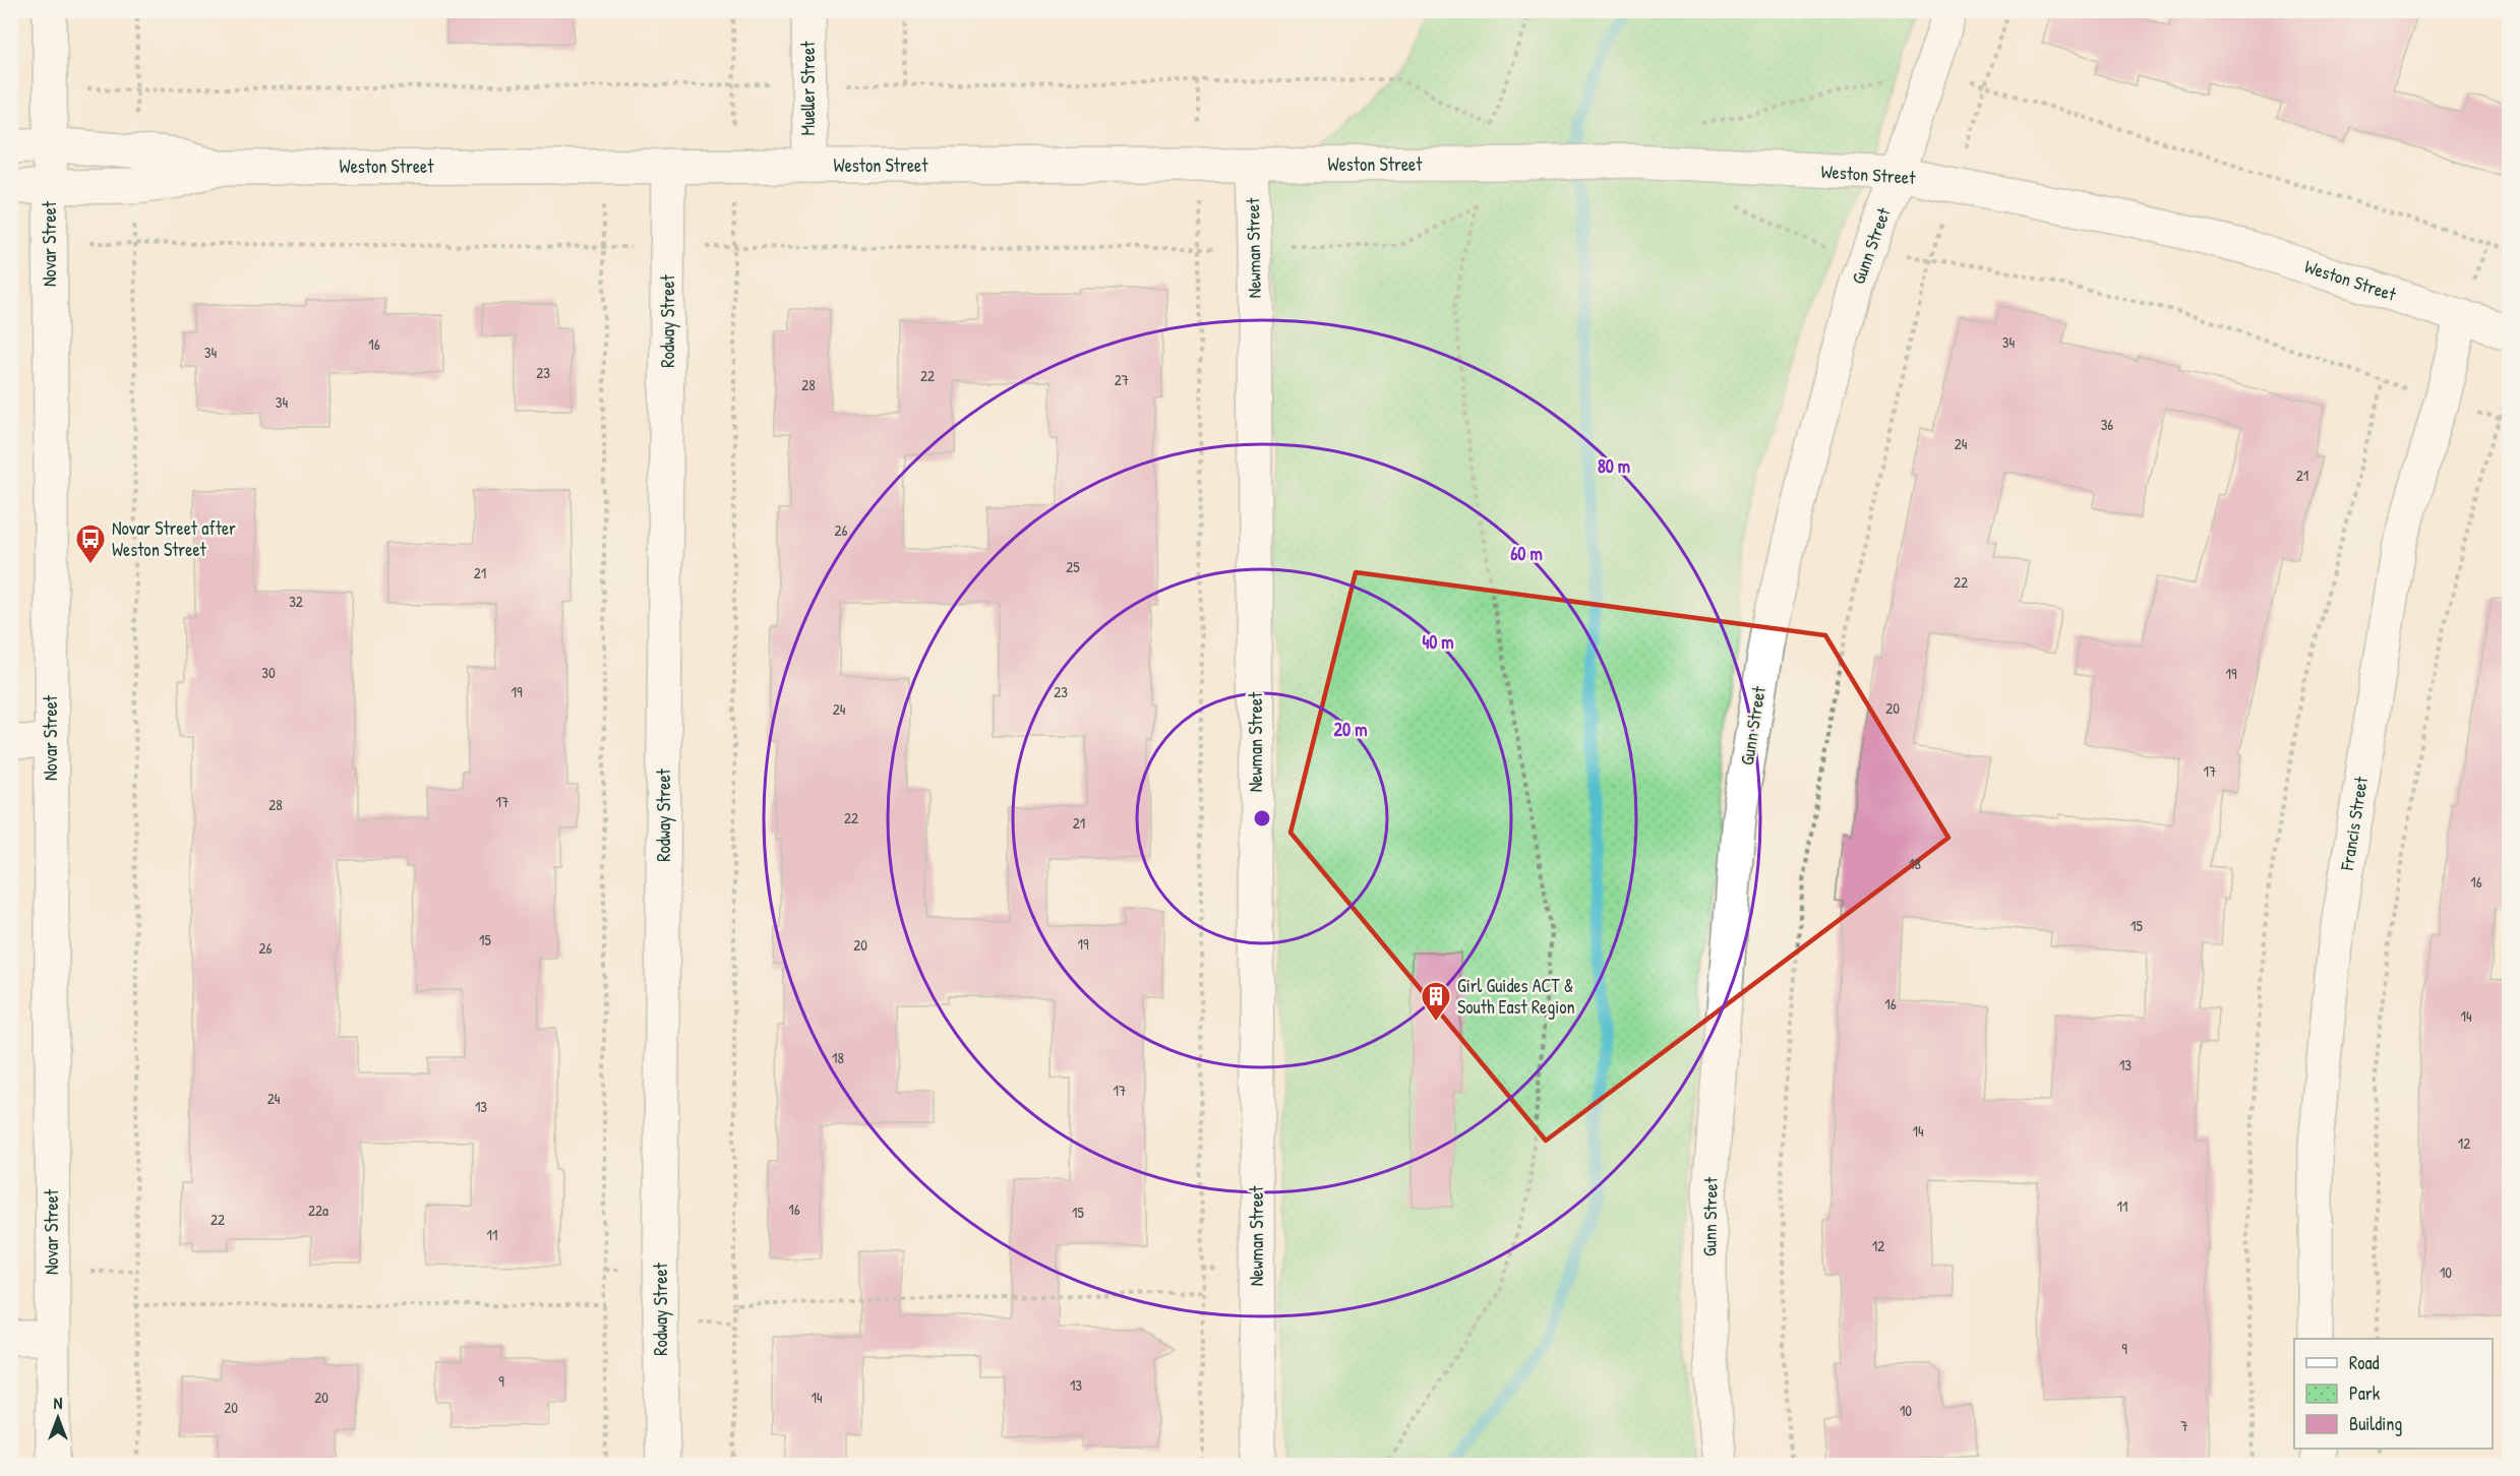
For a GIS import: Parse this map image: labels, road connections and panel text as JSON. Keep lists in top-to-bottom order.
{
  "streets": {
    "street": [
      "Mueller Street",
      "Weston Street",
      "Novar Street",
      "Gunn Street",
      "Newman Street",
      "Rodway Street",
      "Francis Street"
    ]
  },
  "crossings": [
    ["Mueller Street", "Weston Street"],
    ["Weston Street", "Novar Street"],
    ["Weston Street", "Gunn Street"],
    ["Weston Street", "Newman Street"],
    ["Weston Street", "Rodway Street"],
    ["Weston Street", "Francis Street"]
  ],
  "places": {
    "bus stop": ["Novar Street after Weston Street"],
    "building": ["Girl Guides ACT & South East Region"]
  },
  "house_numbers": [
    "34",
    "16",
    "34",
    "23",
    "22",
    "27",
    "28",
    "34",
    "36",
    "24",
    "21",
    "26",
    "25",
    "21",
    "22",
    "32",
    "30",
    "19",
    "19",
    "23",
    "20",
    "24",
    "17",
    "17",
    "28",
    "22",
    "21",
    "18",
    "16",
    "15",
    "15",
    "19",
    "20",
    "26",
    "16",
    "14",
    "18",
    "13",
    "17",
    "24",
    "13",
    "14",
    "12",
    "11",
    "16",
    "22a",
    "15",
    "22",
    "11",
    "12",
    "10",
    "9",
    "9",
    "13",
    "20",
    "14",
    "20",
    "10",
    "7"
  ],
  "legend": ["Road", "Park", "Building"],
  "north": "top",
  "rings": [
    "80 m",
    "60 m",
    "40 m",
    "20 m"
  ]
}
